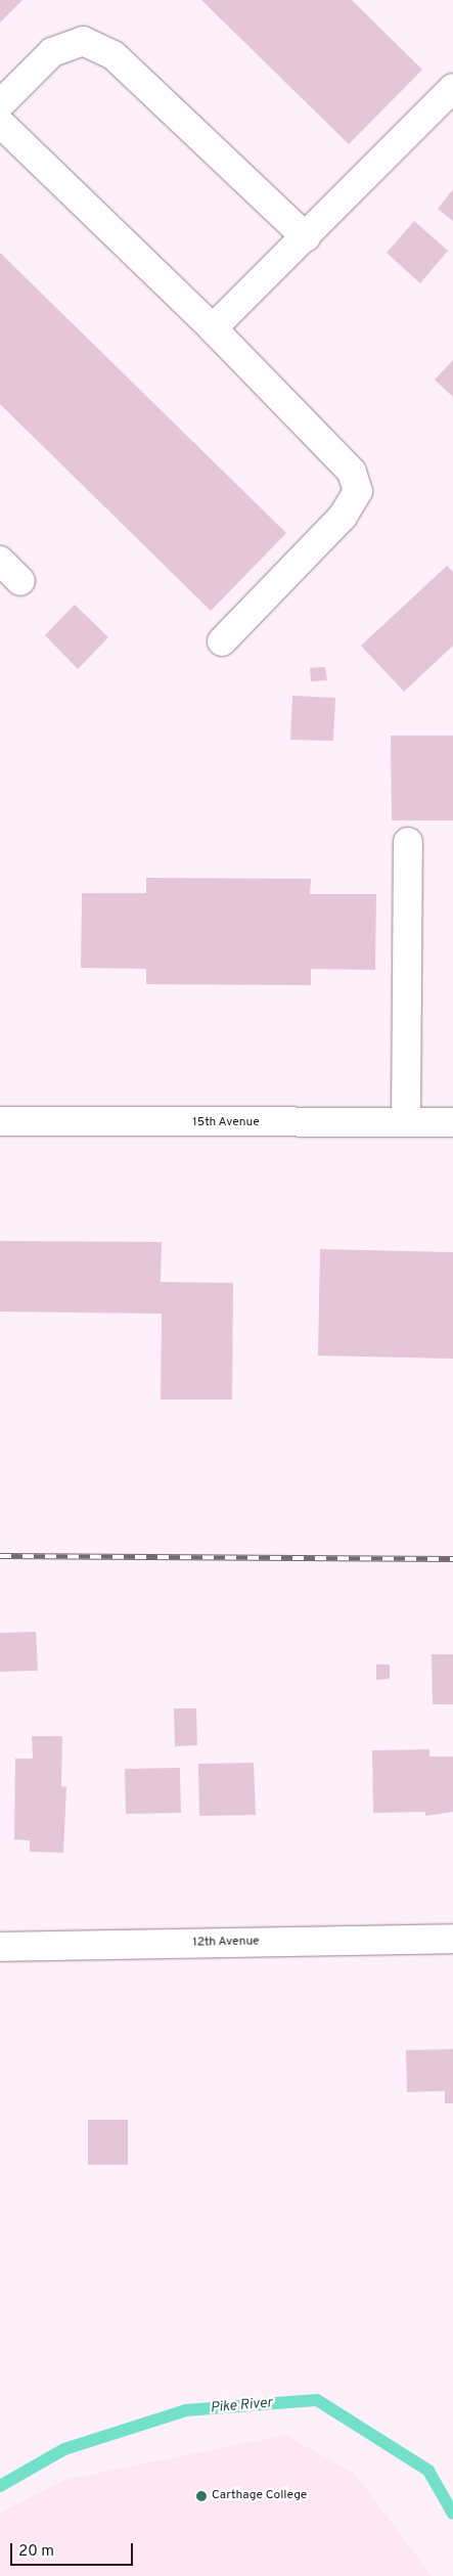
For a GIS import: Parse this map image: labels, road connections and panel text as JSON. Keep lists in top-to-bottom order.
{
  "streets": {
    "street": ["15th Avenue", "12th Avenue"]
  },
  "water": ["Pike River"],
  "places": ["Carthage College"],
  "scale_bar": "20 m"
}
